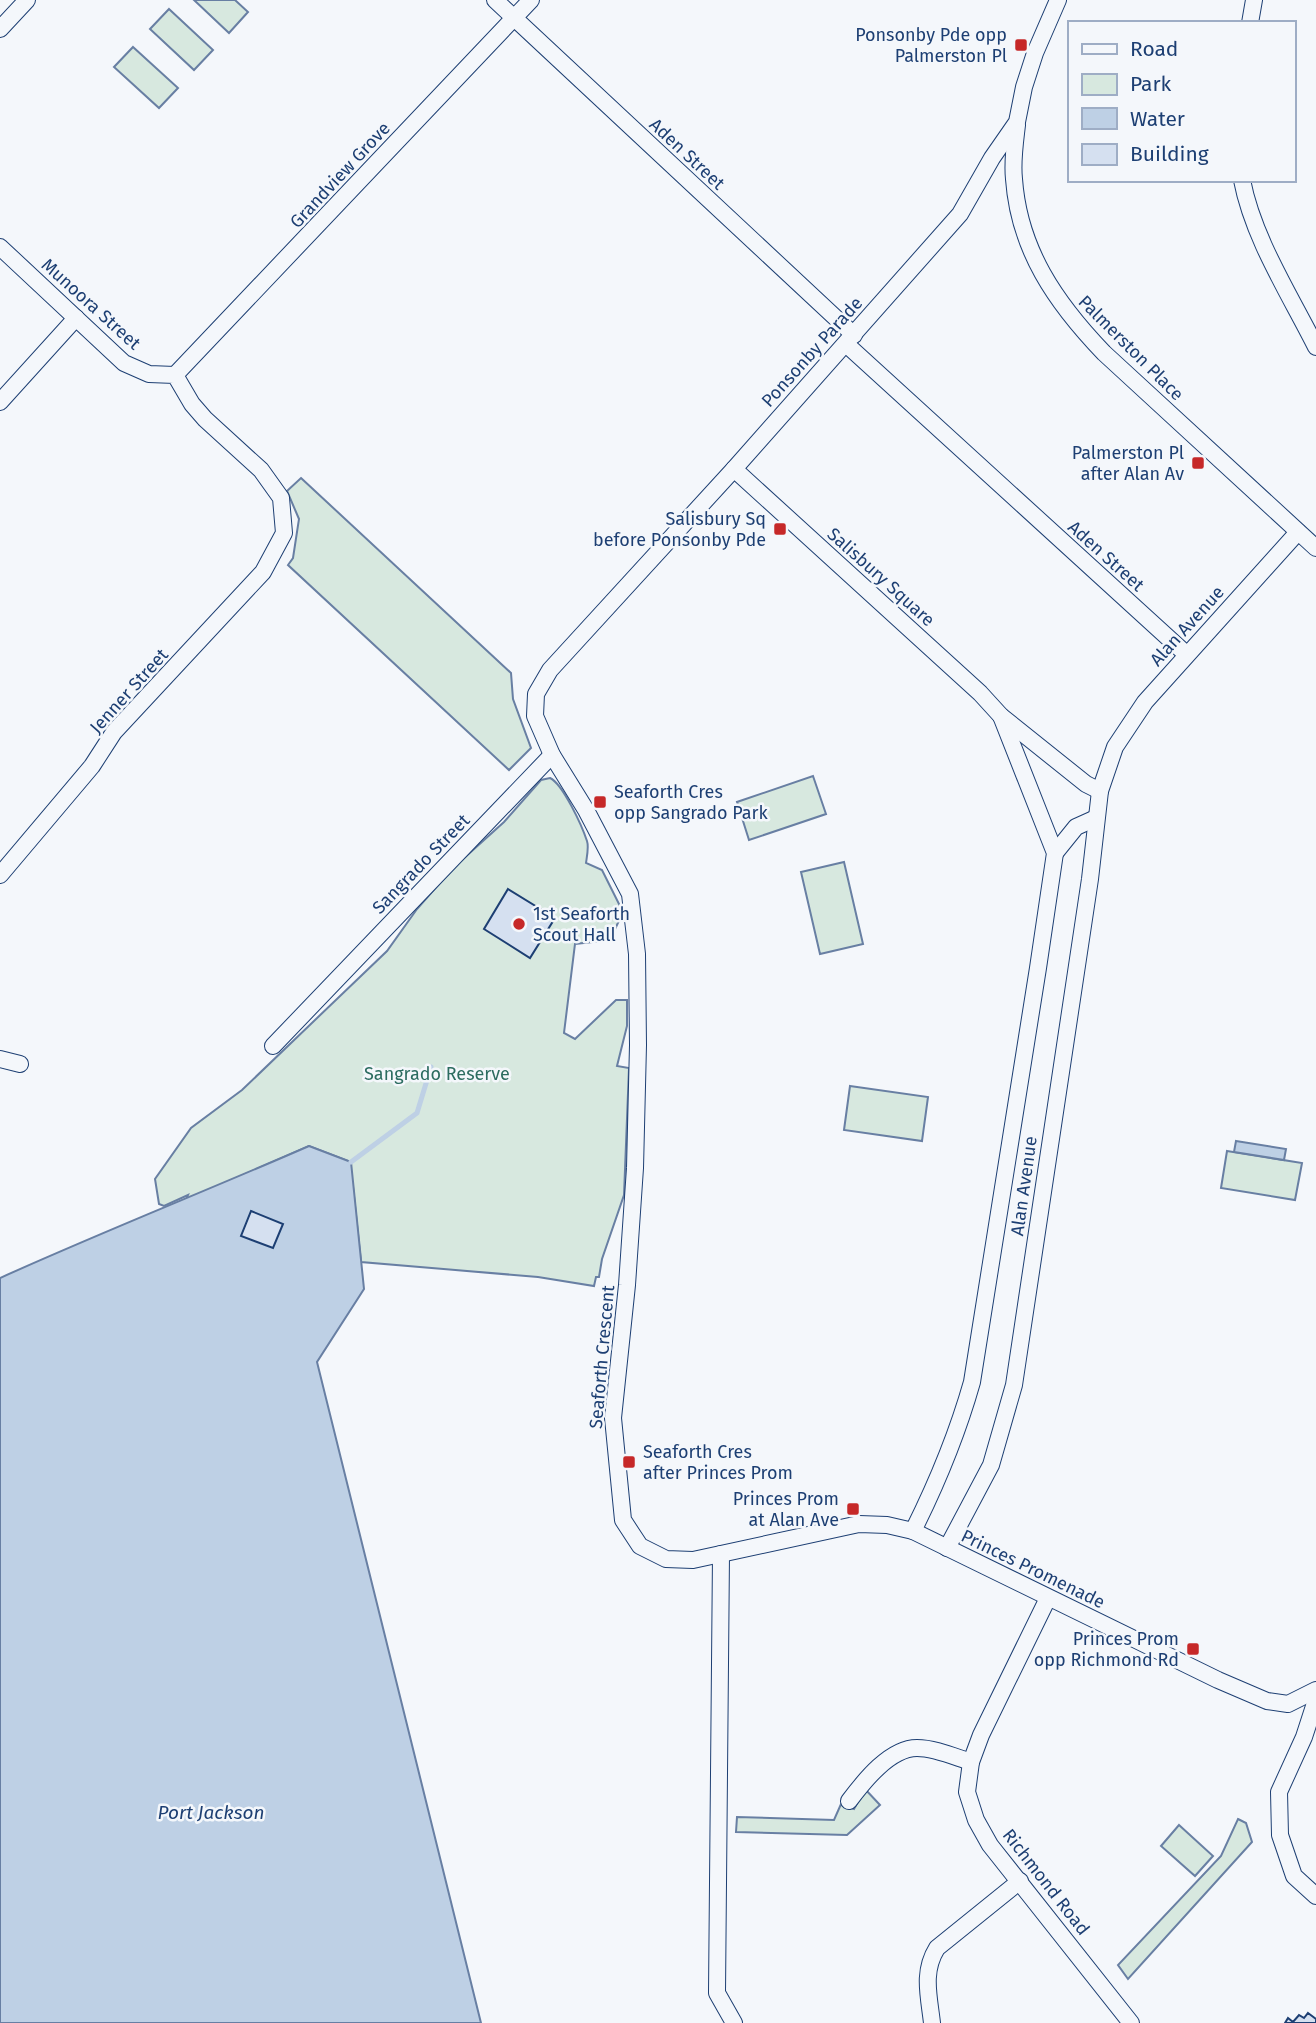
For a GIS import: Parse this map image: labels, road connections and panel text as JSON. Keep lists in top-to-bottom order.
{
  "streets": {
    "street": [
      "Aden Street",
      "Grandview Grove",
      "Munoora Street",
      "Palmerston Place",
      "Ponsonby Parade",
      "Salisbury Square",
      "Alan Avenue",
      "Jenner Street",
      "Sangrado Street",
      "Seaforth Crescent",
      "Princes Promenade",
      "Richmond Road"
    ]
  },
  "crossings": [
    ["Aden Street", "Grandview Grove"],
    ["Aden Street", "Ponsonby Parade"],
    ["Aden Street", "Alan Avenue"],
    ["Grandview Grove", "Munoora Street"],
    ["Grandview Grove", "Jenner Street"],
    ["Munoora Street", "Jenner Street"],
    ["Palmerston Place", "Ponsonby Parade"],
    ["Palmerston Place", "Alan Avenue"],
    ["Ponsonby Parade", "Salisbury Square"],
    ["Ponsonby Parade", "Sangrado Street"],
    ["Ponsonby Parade", "Seaforth Crescent"],
    ["Salisbury Square", "Alan Avenue"],
    ["Alan Avenue", "Princes Promenade"],
    ["Sangrado Street", "Seaforth Crescent"],
    ["Seaforth Crescent", "Princes Promenade"],
    ["Princes Promenade", "Richmond Road"]
  ],
  "water": ["Port Jackson"],
  "parks": ["Sangrado Reserve"],
  "places": {
    "transit": [
      "Ponsonby Pde opp Palmerston Pl",
      "Palmerston Pl after Alan Av",
      "Salisbury Sq before Ponsonby Pde",
      "Seaforth Cres opp Sangrado Park",
      "Seaforth Cres after Princes Prom",
      "Princes Prom at Alan Ave",
      "Princes Prom opp Richmond Rd"
    ],
    "other": ["1st Seaforth Scout Hall"]
  },
  "legend": [
    "Road",
    "Park",
    "Water",
    "Building"
  ]
}
